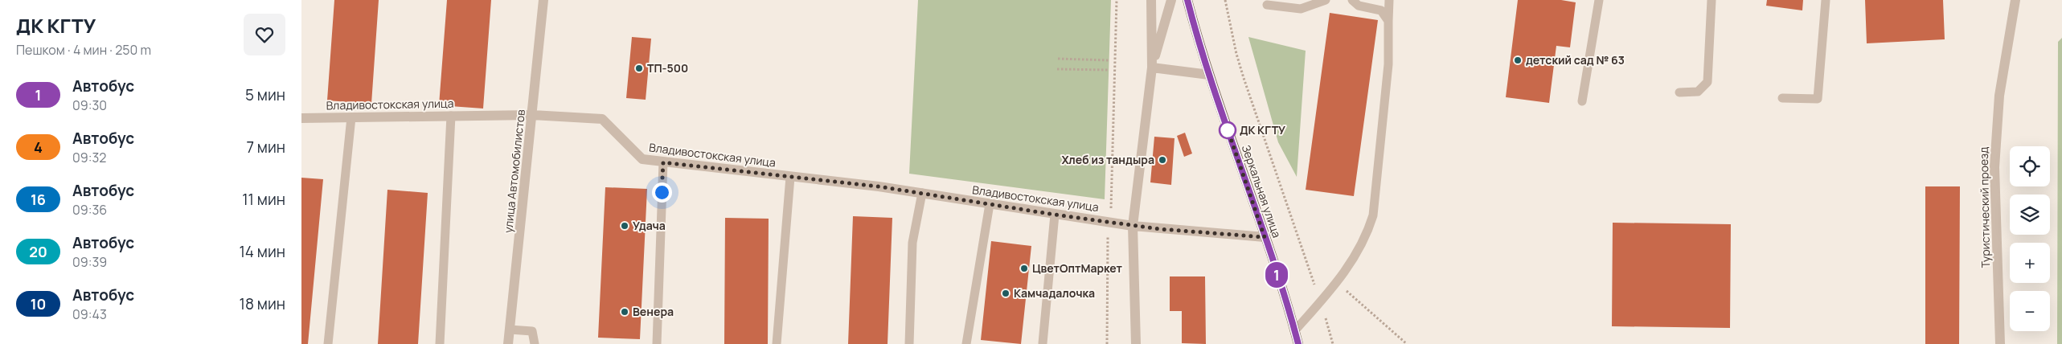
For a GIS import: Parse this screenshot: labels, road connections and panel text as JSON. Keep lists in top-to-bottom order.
{
  "streets": {
    "main road": ["Зеркальная улица"],
    "street": ["Владивостокская улица", "улица Автомобилистов", "Туристический проезд"]
  },
  "crossings": [
    ["Владивостокская улица", "улица Автомобилистов"],
    ["Владивостокская улица", "Зеркальная улица"]
  ],
  "places": [
    "детский сад № 63",
    "ТП-500",
    "ДК КГТУ",
    "Хлеб из тандыра",
    "Удача",
    "ЦветОптМаркет",
    "Камчадалочка",
    "Венера"
  ],
  "lines": ["bus line 1"],
  "page": {
    "heading": ["ДК КГТУ", "Пешком · 4 мин · 250 m"],
    "on_map": "1",
    "list": [
      {
        "mark": "1",
        "name": "Автобус",
        "note": "09:30",
        "value": "5 мин"
      },
      {
        "mark": "4",
        "name": "Автобус",
        "note": "09:32",
        "value": "7 мин"
      },
      {
        "mark": "16",
        "name": "Автобус",
        "note": "09:36",
        "value": "11 мин"
      },
      {
        "mark": "20",
        "name": "Автобус",
        "note": "09:39",
        "value": "14 мин"
      },
      {
        "mark": "10",
        "name": "Автобус",
        "note": "09:43",
        "value": "18 мин"
      }
    ],
    "map_buttons": ["+", "−"]
  }
}
